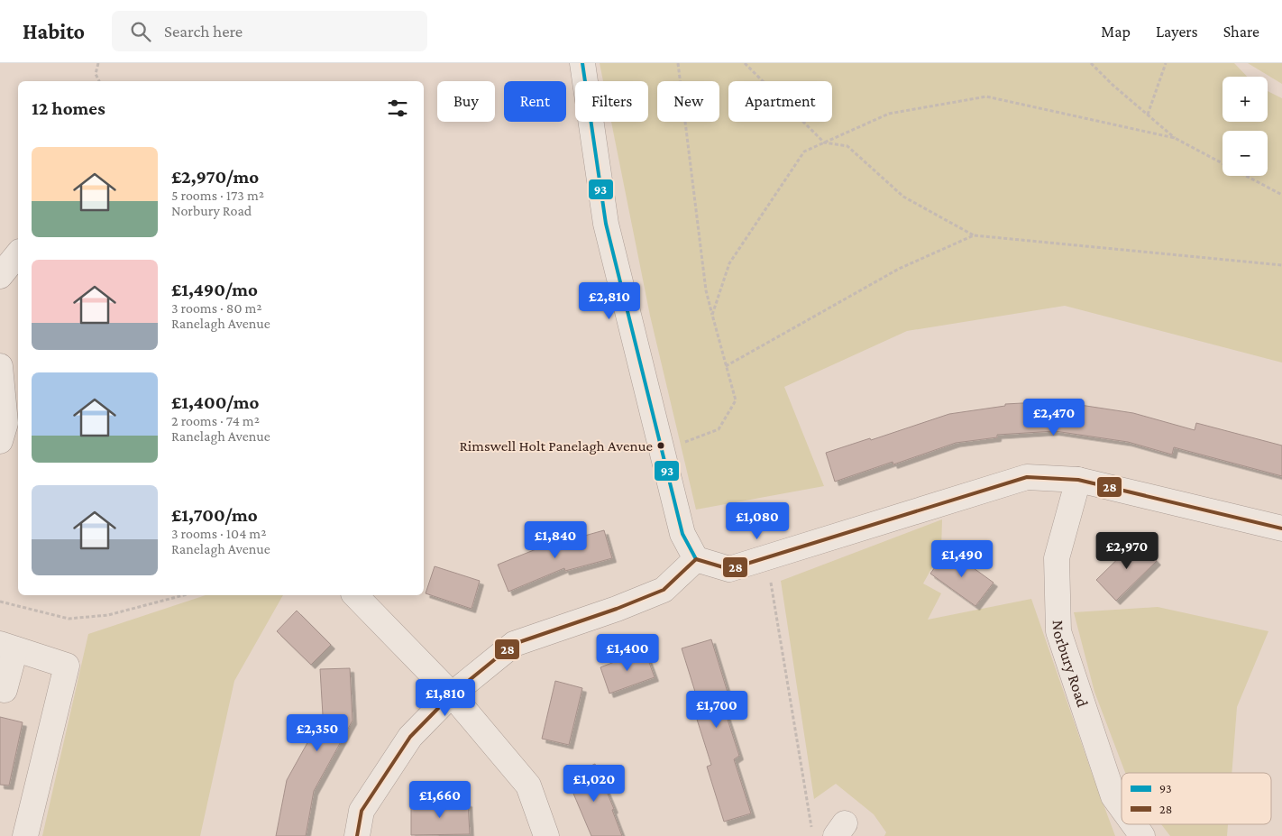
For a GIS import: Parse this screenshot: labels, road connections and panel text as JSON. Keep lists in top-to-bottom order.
{
  "streets": {
    "street": ["Norbury Road"]
  },
  "places": ["Rimswell Holt Panelagh Avenue"],
  "lines": ["transit line 93", "transit line 28"],
  "legend": ["93", "28"],
  "page": {
    "header": "Habito",
    "search": "Search here",
    "nav": ["Map", "Layers", "Share"],
    "map_buttons": ["+", "−"],
    "chip": [
      "Buy",
      "Rent",
      "Filters",
      "New",
      "Apartment"
    ],
    "heading": "12 homes",
    "list": [
      {
        "name": "£2,970/mo",
        "note": "5 rooms · 173 m² · Norbury Road"
      },
      {
        "name": "£1,490/mo",
        "note": "3 rooms · 80 m² · Ranelagh Avenue"
      },
      {
        "name": "£1,400/mo",
        "note": "2 rooms · 74 m² · Ranelagh Avenue"
      },
      {
        "name": "£1,700/mo",
        "note": "3 rooms · 104 m² · Ranelagh Avenue"
      }
    ],
    "price": [
      "£2,810",
      "£2,470",
      "£1,080",
      "£1,840",
      "£2,970",
      "£1,490",
      "£1,400",
      "£1,810",
      "£1,700",
      "£2,350",
      "£1,020",
      "£1,660"
    ]
  }
}
